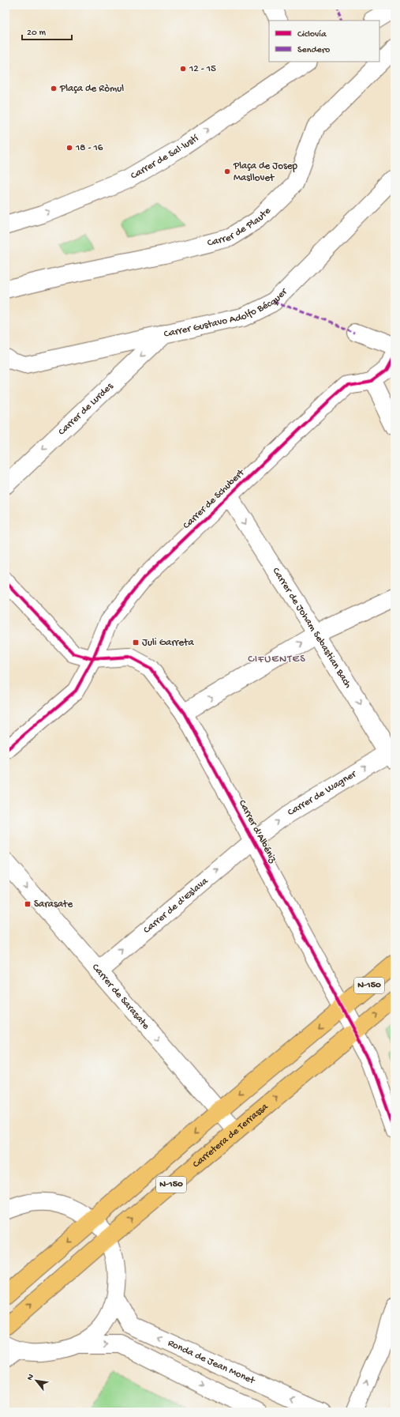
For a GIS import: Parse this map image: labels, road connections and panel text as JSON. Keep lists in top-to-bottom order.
{
  "streets": {
    "main road": ["N-150", "Carretera de Terrassa"],
    "street": [
      "Carrer de Sal·lustí",
      "Carrer de Plaute",
      "Carrer Gustavo Adolfo Bécquer",
      "Carrer de Lurdes",
      "Carrer de Schubert",
      "Carrer de Joham Sebastian Bach",
      "Carrer de Wagner",
      "Carrer d'Albéniz",
      "Carrer de d'Eslava",
      "Carrer de Sarasate",
      "Ronda de Jean Monet"
    ]
  },
  "crossings": [
    ["Carrer Gustavo Adolfo Bécquer", "Carrer de Lurdes"],
    ["Carrer de Schubert", "Carrer de Joham Sebastian Bach"],
    ["Carrer de Schubert", "Carrer d'Albéniz"],
    ["Carrer de Joham Sebastian Bach", "Carrer de Wagner"],
    ["Carrer de Wagner", "Carrer d'Albéniz"],
    ["Carrer de Wagner", "Carrer de d'Eslava"],
    ["Carrer d'Albéniz", "Carrer de d'Eslava"],
    ["Carrer d'Albéniz", "N-150"],
    ["Carrer de d'Eslava", "Carrer de Sarasate"],
    ["N-150", "Carrer de Sarasate"],
    ["Carrer de Sarasate", "Carretera de Terrassa"]
  ],
  "one_way": [
    "Carrer de Sal·lustí",
    "Carrer de Lurdes",
    "Carrer de Joham Sebastian Bach",
    "Carrer de d'Eslava",
    "Carrer de Sarasate"
  ],
  "districts": ["CIFUENTES"],
  "places": {
    "other": [
      "12 - 15",
      "Plaça de Ròmul",
      "18 - 16",
      "Plaça de Josep Masllovet"
    ],
    "transit": ["Juli Garreta", "Sarasate"]
  },
  "legend": ["Ciclovía", "Sendero"],
  "scale_bar": "20 m",
  "north": "top left"
}
